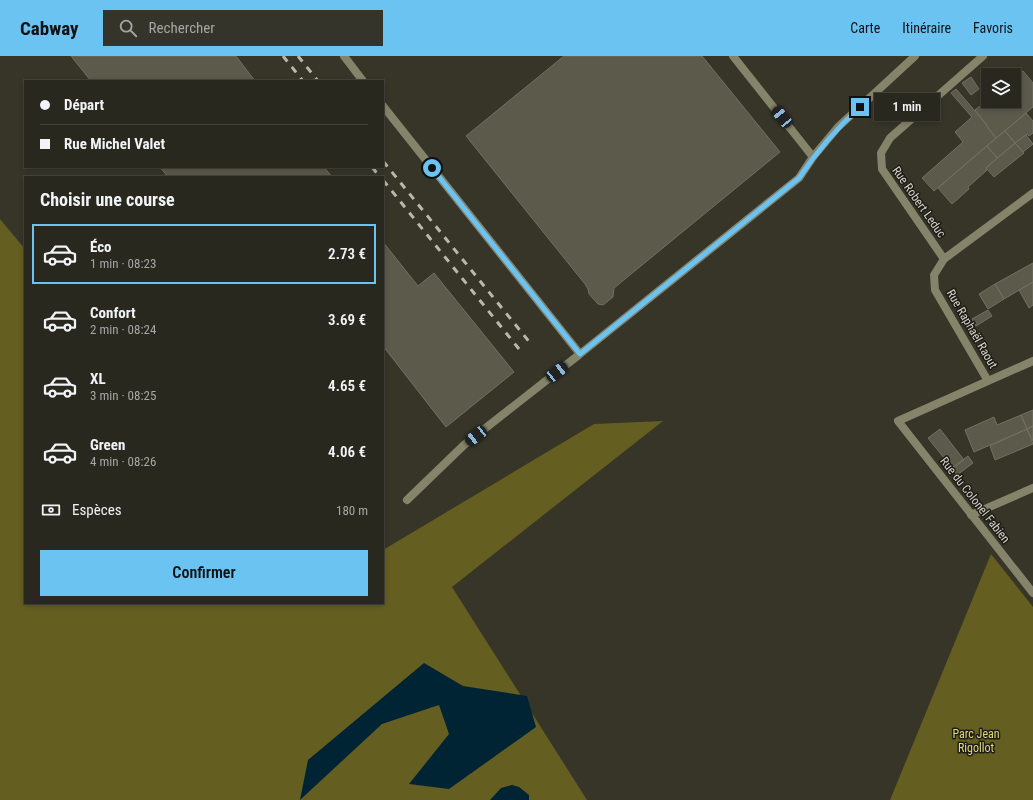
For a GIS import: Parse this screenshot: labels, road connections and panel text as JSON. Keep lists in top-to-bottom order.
{
  "streets": {
    "street": ["Rue Robert Leduc", "Rue Raphaël Raout", "Rue du Colonel Fabien"]
  },
  "crossings": [
    ["Rue Robert Leduc", "Rue Raphaël Raout"],
    ["Rue Raphaël Raout", "Rue du Colonel Fabien"]
  ],
  "parks": ["Parc Jean Rigollot"],
  "page": {
    "header": "Cabway",
    "search": "Rechercher",
    "nav": ["Carte", "Itinéraire", "Favoris"],
    "banner": ["Départ", "Rue Michel Valet"],
    "bubble": "1 min",
    "heading": "Choisir une course",
    "list": [
      {
        "name": "Éco",
        "note": "1 min · 08:23",
        "value": "2.73 €"
      },
      {
        "name": "Confort",
        "note": "2 min · 08:24",
        "value": "3.69 €"
      },
      {
        "name": "XL",
        "note": "3 min · 08:25",
        "value": "4.65 €"
      },
      {
        "name": "Green",
        "note": "4 min · 08:26",
        "value": "4.06 €"
      }
    ],
    "pay": ["Espèces", "180 m"],
    "buttons": "Confirmer"
  }
}
